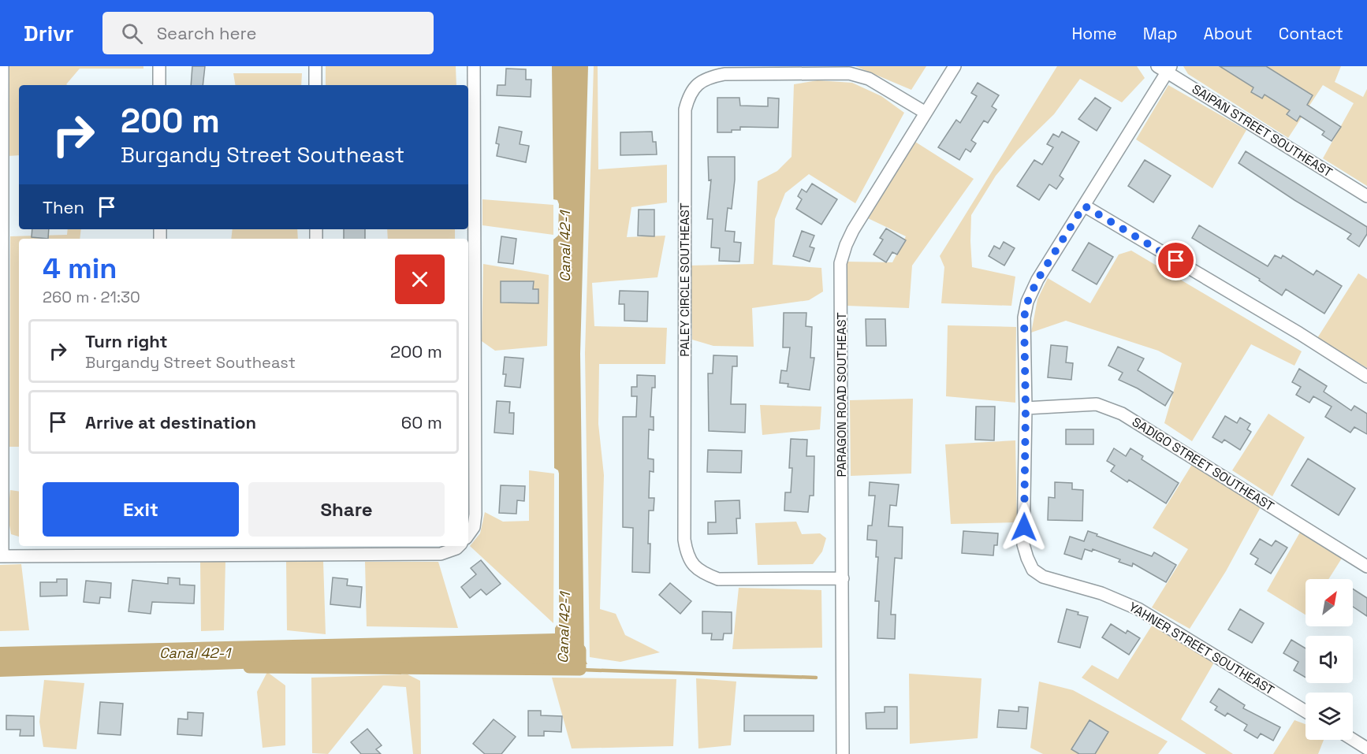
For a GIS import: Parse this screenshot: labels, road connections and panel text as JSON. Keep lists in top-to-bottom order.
{
  "streets": {
    "street": [
      "SAIPAN STREET SOUTHEAST",
      "PALEY CIRCLE SOUTHEAST",
      "PARAGON ROAD SOUTHEAST",
      "SADIGO STREET SOUTHEAST",
      "YAHNER STREET SOUTHEAST"
    ]
  },
  "crossings": [
    ["PALEY CIRCLE SOUTHEAST", "PARAGON ROAD SOUTHEAST"],
    ["SADIGO STREET SOUTHEAST", "YAHNER STREET SOUTHEAST"]
  ],
  "water": ["Canal 42-1"],
  "north": "top right",
  "page": {
    "header": "Drivr",
    "search": "Search here",
    "nav": [
      "Home",
      "Map",
      "About",
      "Contact"
    ],
    "turn": ["200 m", "Burgandy Street Southeast"],
    "then": "Then",
    "heading": ["4 min", "260 m · 21:30"],
    "list": [
      {
        "name": "Turn right",
        "note": "Burgandy Street Southeast",
        "value": "200 m"
      },
      {
        "name": "Arrive at destination",
        "value": "60 m"
      }
    ],
    "buttons": ["Exit", "Share"]
  }
}
